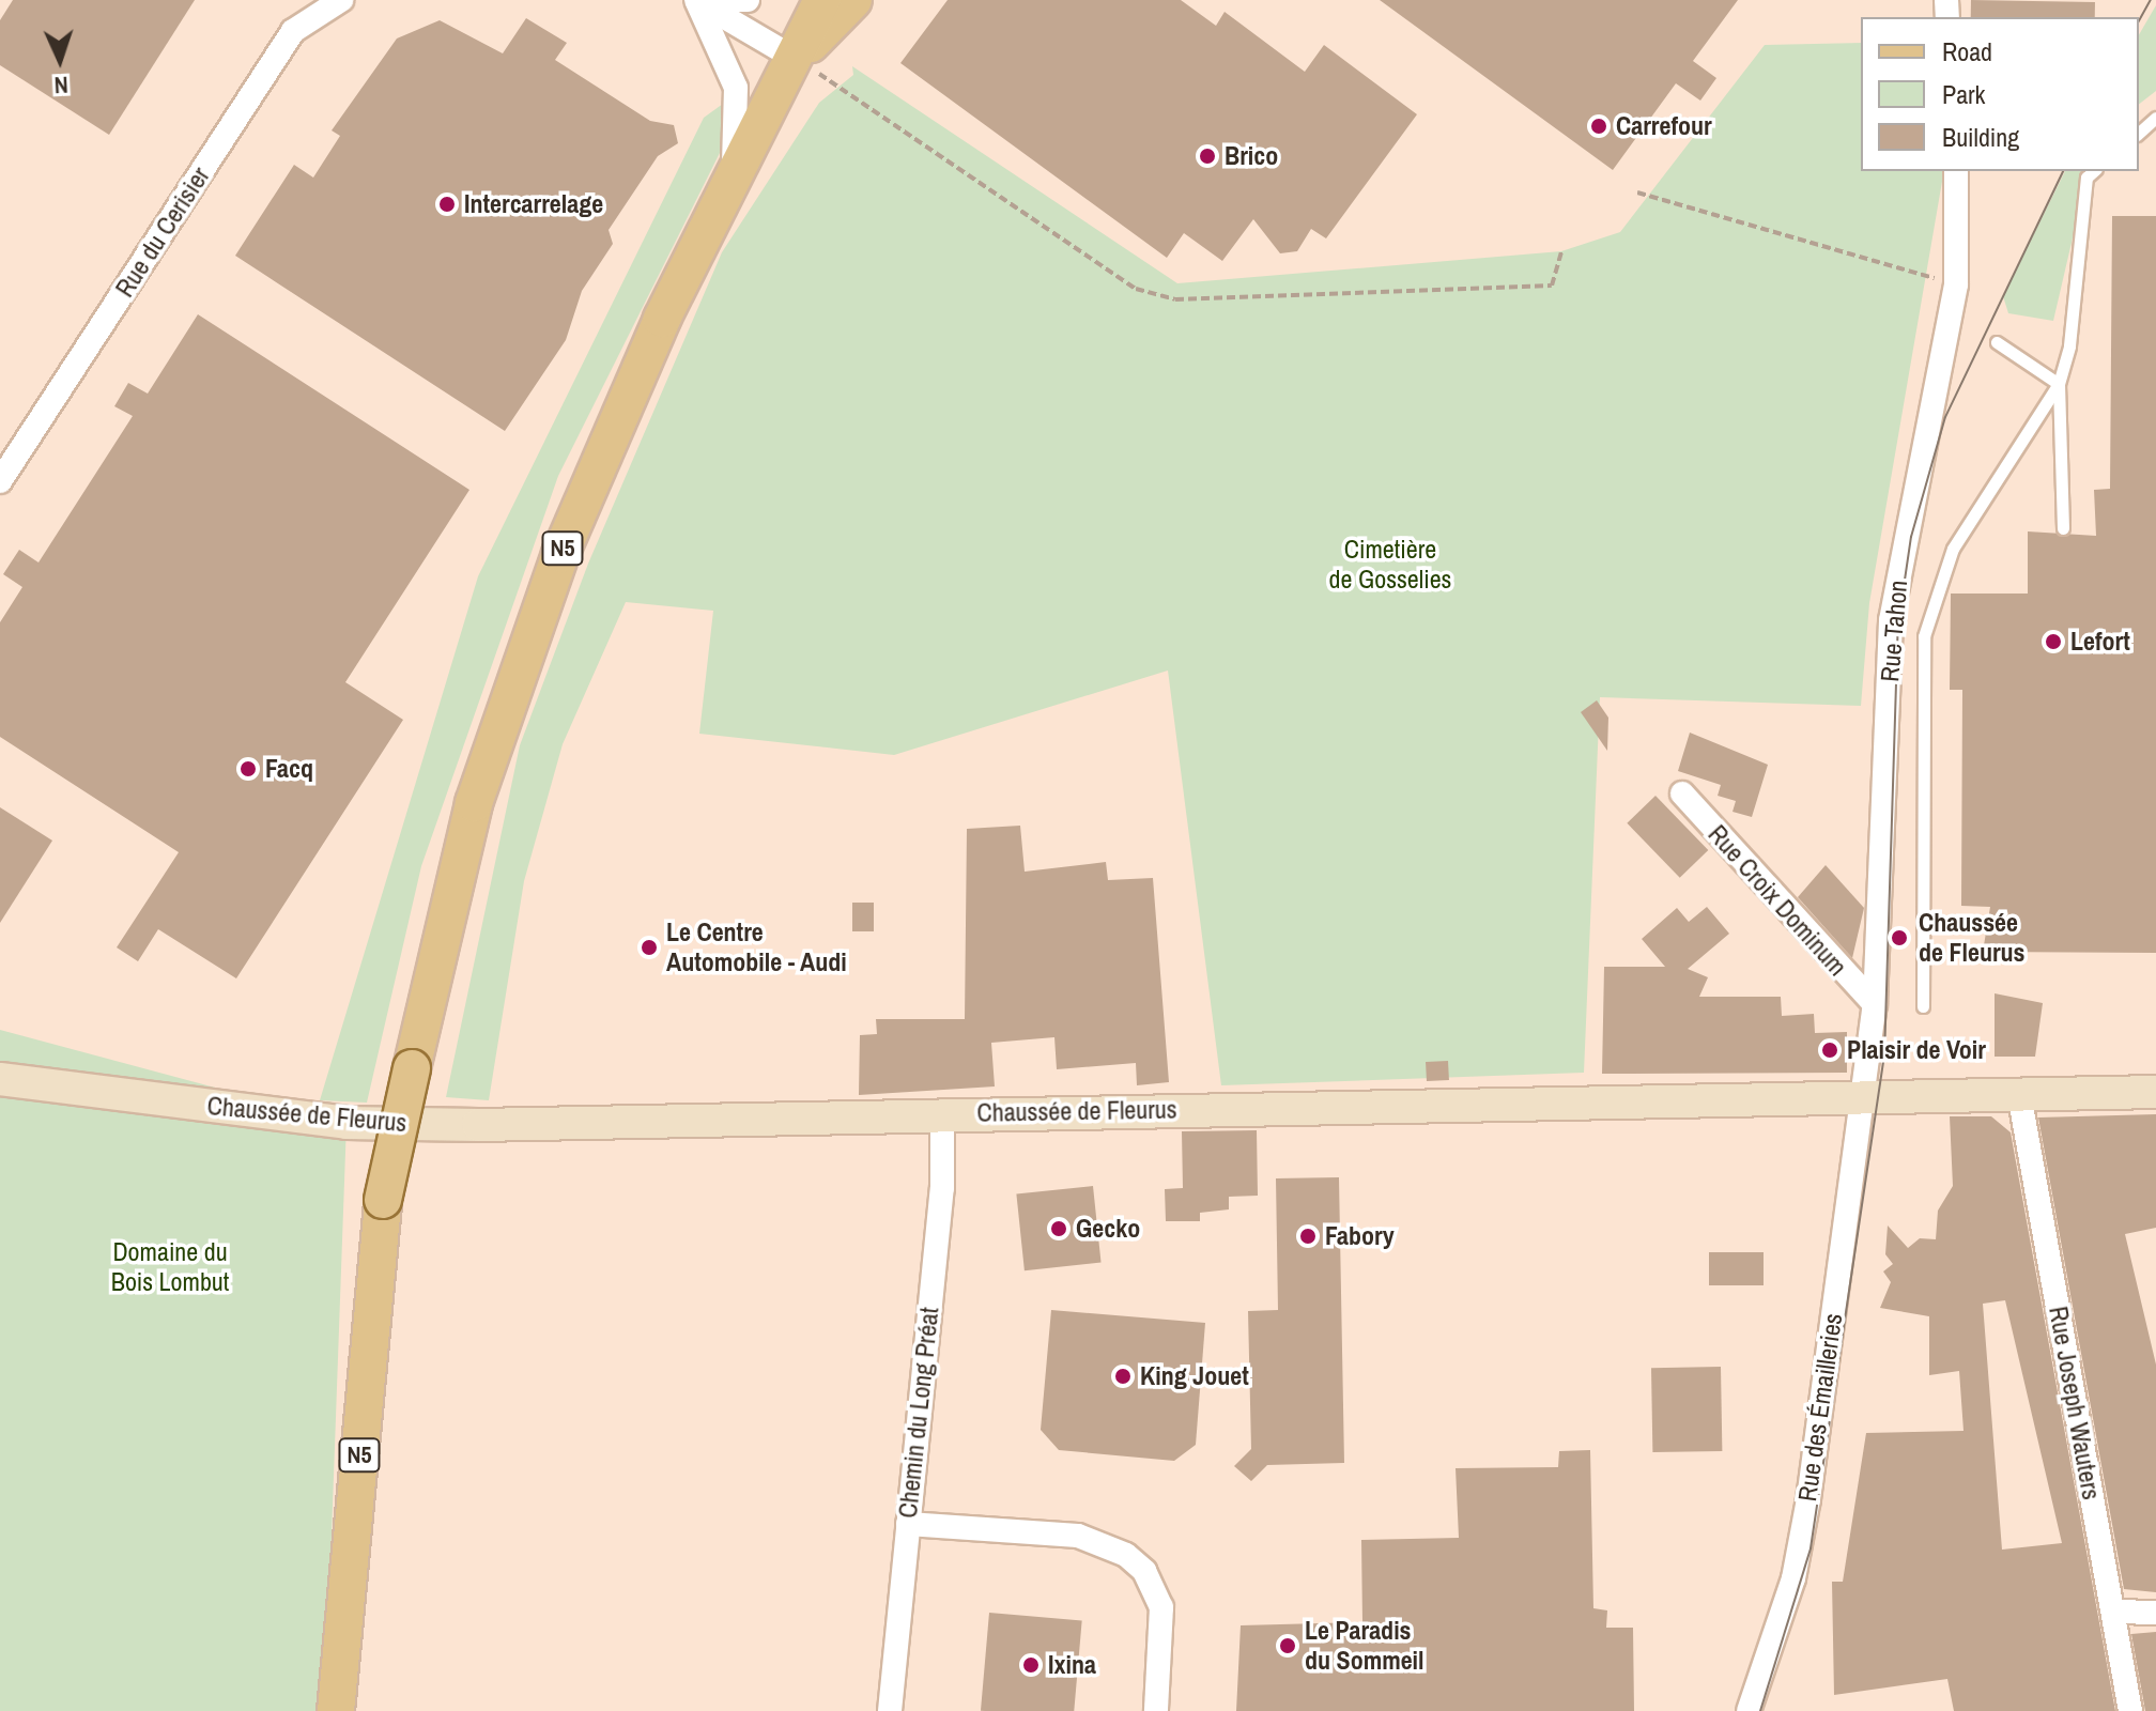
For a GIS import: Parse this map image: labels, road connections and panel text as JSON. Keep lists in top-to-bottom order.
{
  "streets": {
    "main road": ["N5", "Chaussée de Fleurus"],
    "street": [
      "Rue du Cerisier",
      "Rue Tahon",
      "Rue Croix Dominum",
      "Rue Joseph Wauters",
      "Rue des Émailleries",
      "Chemin du Long Préat"
    ]
  },
  "crossings": [
    ["Rue Tahon", "Rue Croix Dominum"],
    ["Rue Tahon", "Chaussée de Fleurus"],
    ["Rue Tahon", "Rue des Émailleries"],
    ["Chaussée de Fleurus", "Rue Joseph Wauters"],
    ["Chaussée de Fleurus", "Rue des Émailleries"],
    ["Chaussée de Fleurus", "Chemin du Long Préat"]
  ],
  "parks": ["Cimetière de Gosselies", "Domaine du Bois Lombut"],
  "places": [
    "Carrefour",
    "Brico",
    "Intercarrelage",
    "Lefort",
    "Facq",
    "Chaussée de Fleurus",
    "Le Centre Automobile - Audi",
    "Plaisir de Voir",
    "Gecko",
    "Fabory",
    "King Jouet",
    "Le Paradis du Sommeil",
    "Ixina"
  ],
  "legend": ["Road", "Park", "Building"],
  "north": "bottom"
}
